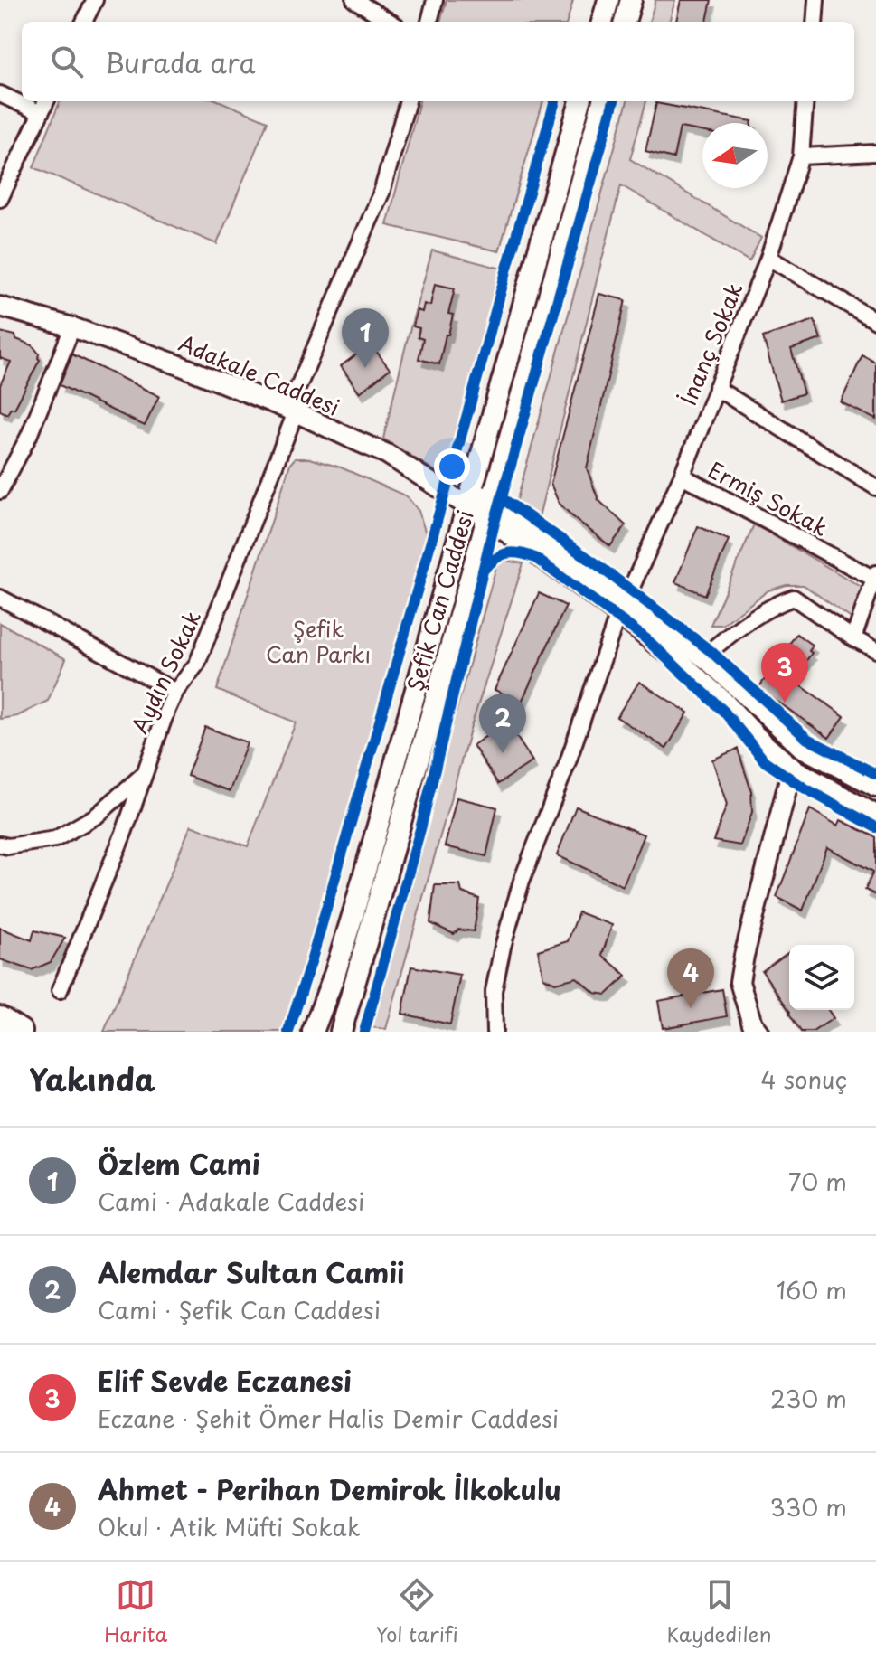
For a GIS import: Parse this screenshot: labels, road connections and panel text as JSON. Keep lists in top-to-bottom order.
{
  "streets": {
    "main road": ["Şefik Can Caddesi"],
    "street": [
      "İnanç Sokak",
      "Adakale Caddesi",
      "Ermiş Sokak",
      "Aydın Sokak"
    ]
  },
  "crossings": [
    ["İnanç Sokak", "Ermiş Sokak"],
    ["Adakale Caddesi", "Şefik Can Caddesi"],
    ["Adakale Caddesi", "Aydın Sokak"]
  ],
  "parks": ["Şefik Can Parkı"],
  "north": "left",
  "page": {
    "search": "Burada ara",
    "pins": [
      "1",
      "3",
      "2",
      "4"
    ],
    "heading": ["Yakında", "4 sonuç"],
    "list": [
      {
        "mark": "1",
        "name": "Özlem Cami",
        "note": "Cami · Adakale Caddesi",
        "value": "70 m"
      },
      {
        "mark": "2",
        "name": "Alemdar Sultan Camii",
        "note": "Cami · Şefik Can Caddesi",
        "value": "160 m"
      },
      {
        "mark": "3",
        "name": "Elif Sevde Eczanesi",
        "note": "Eczane · Şehit Ömer Halis Demir Caddesi",
        "value": "230 m"
      },
      {
        "mark": "4",
        "name": "Ahmet - Perihan Demirok İlkokulu",
        "note": "Okul · Atik Müfti Sokak",
        "value": "330 m"
      }
    ],
    "nav": ["Harita", "Yol tarifi", "Kaydedilen"]
  }
}
